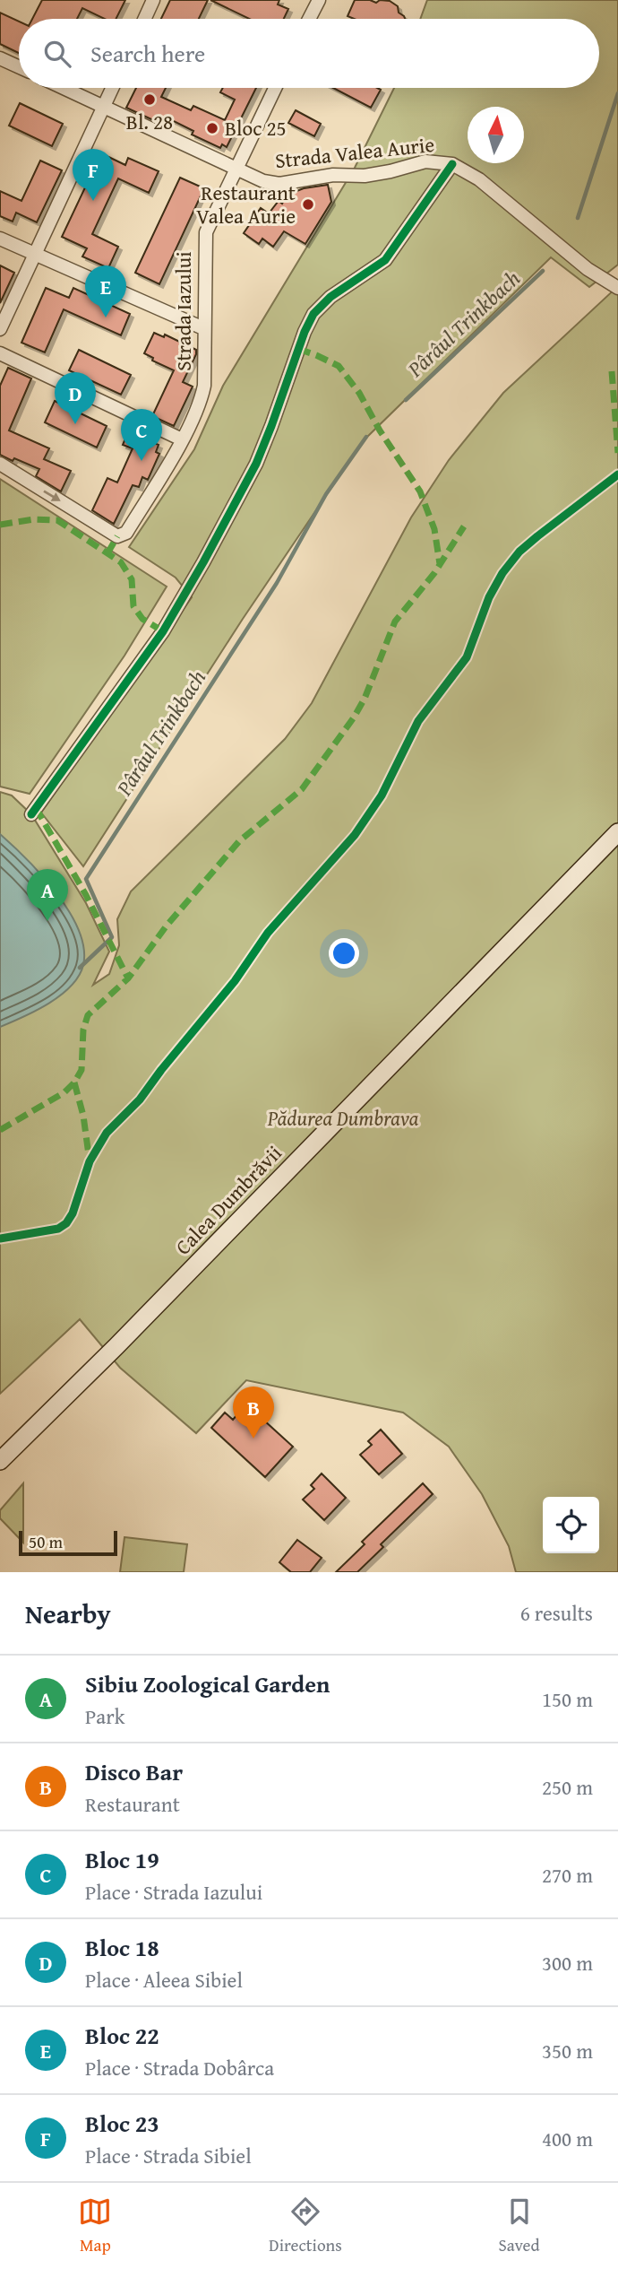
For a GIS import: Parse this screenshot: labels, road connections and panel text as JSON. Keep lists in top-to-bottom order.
{
  "streets": {
    "main road": ["Calea Dumbrăvii"],
    "street": ["Strada Valea Aurie", "Strada Iazului"]
  },
  "crossings": [
    ["Strada Valea Aurie", "Strada Iazului"]
  ],
  "water": ["Pârâul Trinkbach"],
  "parks": ["Pădurea Dumbrava"],
  "places": ["Bl. 28", "Bloc 25", "Restaurant Valea Aurie"],
  "scale_bar": "50 m",
  "north": "top",
  "page": {
    "search": "Search here",
    "pins": [
      "F",
      "E",
      "D",
      "C",
      "A",
      "B"
    ],
    "scale": "50 m",
    "heading": ["Nearby", "6 results"],
    "list": [
      {
        "mark": "A",
        "name": "Sibiu Zoological Garden",
        "note": "Park",
        "value": "150 m"
      },
      {
        "mark": "B",
        "name": "Disco Bar",
        "note": "Restaurant",
        "value": "250 m"
      },
      {
        "mark": "C",
        "name": "Bloc 19",
        "note": "Place · Strada Iazului",
        "value": "270 m"
      },
      {
        "mark": "D",
        "name": "Bloc 18",
        "note": "Place · Aleea Sibiel",
        "value": "300 m"
      },
      {
        "mark": "E",
        "name": "Bloc 22",
        "note": "Place · Strada Dobârca",
        "value": "350 m"
      },
      {
        "mark": "F",
        "name": "Bloc 23",
        "note": "Place · Strada Sibiel",
        "value": "400 m"
      }
    ],
    "nav": ["Map", "Directions", "Saved"]
  }
}
